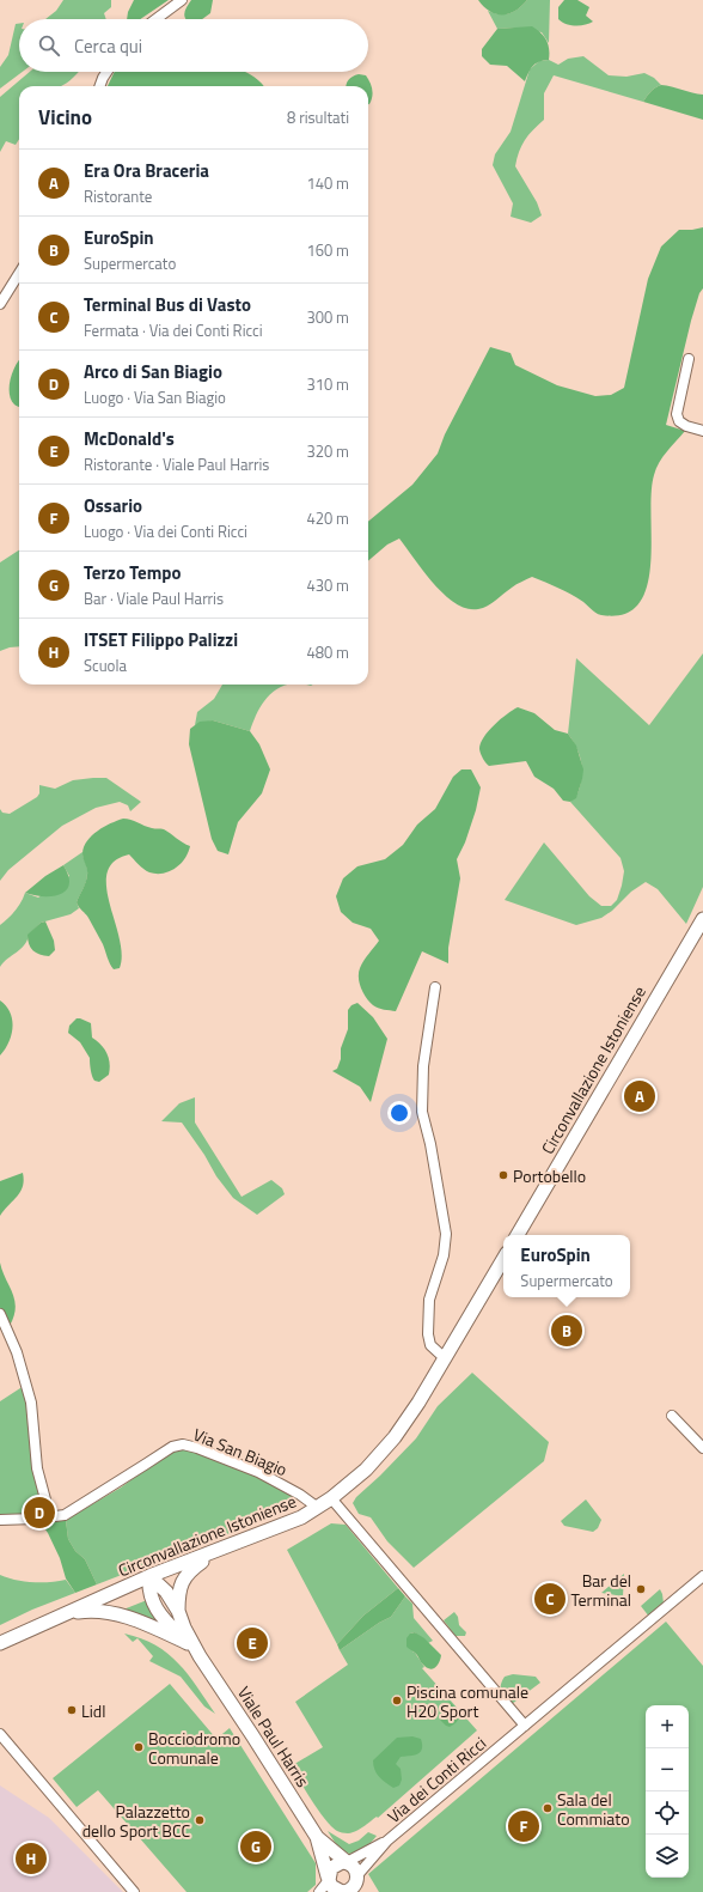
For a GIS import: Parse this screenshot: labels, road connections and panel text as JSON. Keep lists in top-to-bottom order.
{
  "streets": {
    "main road": ["Circonvallazione Istoniense", "Viale Paul Harris"],
    "street": ["Via San Biagio", "Via dei Conti Ricci"]
  },
  "crossings": [
    ["Circonvallazione Istoniense", "Via San Biagio"],
    ["Circonvallazione Istoniense", "Viale Paul Harris"],
    ["Viale Paul Harris", "Via dei Conti Ricci"]
  ],
  "places": [
    "Portobello",
    "Bar del Terminal",
    "Piscina comunale H20 Sport",
    "Lidl",
    "Bocciodromo Comunale",
    "Sala del Commiato",
    "Palazzetto dello Sport BCC"
  ],
  "page": {
    "search": "Cerca qui",
    "heading": ["Vicino", "8 risultati"],
    "list": [
      {
        "mark": "A",
        "name": "Era Ora Braceria",
        "note": "Ristorante",
        "value": "140 m"
      },
      {
        "mark": "B",
        "name": "EuroSpin",
        "note": "Supermercato",
        "value": "160 m"
      },
      {
        "mark": "C",
        "name": "Terminal Bus di Vasto",
        "note": "Fermata · Via dei Conti Ricci",
        "value": "300 m"
      },
      {
        "mark": "D",
        "name": "Arco di San Biagio",
        "note": "Luogo · Via San Biagio",
        "value": "310 m"
      },
      {
        "mark": "E",
        "name": "McDonald's",
        "note": "Ristorante · Viale Paul Harris",
        "value": "320 m"
      },
      {
        "mark": "F",
        "name": "Ossario",
        "note": "Luogo · Via dei Conti Ricci",
        "value": "420 m"
      },
      {
        "mark": "G",
        "name": "Terzo Tempo",
        "note": "Bar · Viale Paul Harris",
        "value": "430 m"
      },
      {
        "mark": "H",
        "name": "ITSET Filippo Palizzi",
        "note": "Scuola",
        "value": "480 m"
      }
    ],
    "pins": [
      "A",
      "B",
      "D",
      "C",
      "E",
      "F",
      "G",
      "H"
    ],
    "popup": ["EuroSpin", "Supermercato"],
    "map_buttons": ["+", "−"]
  }
}
